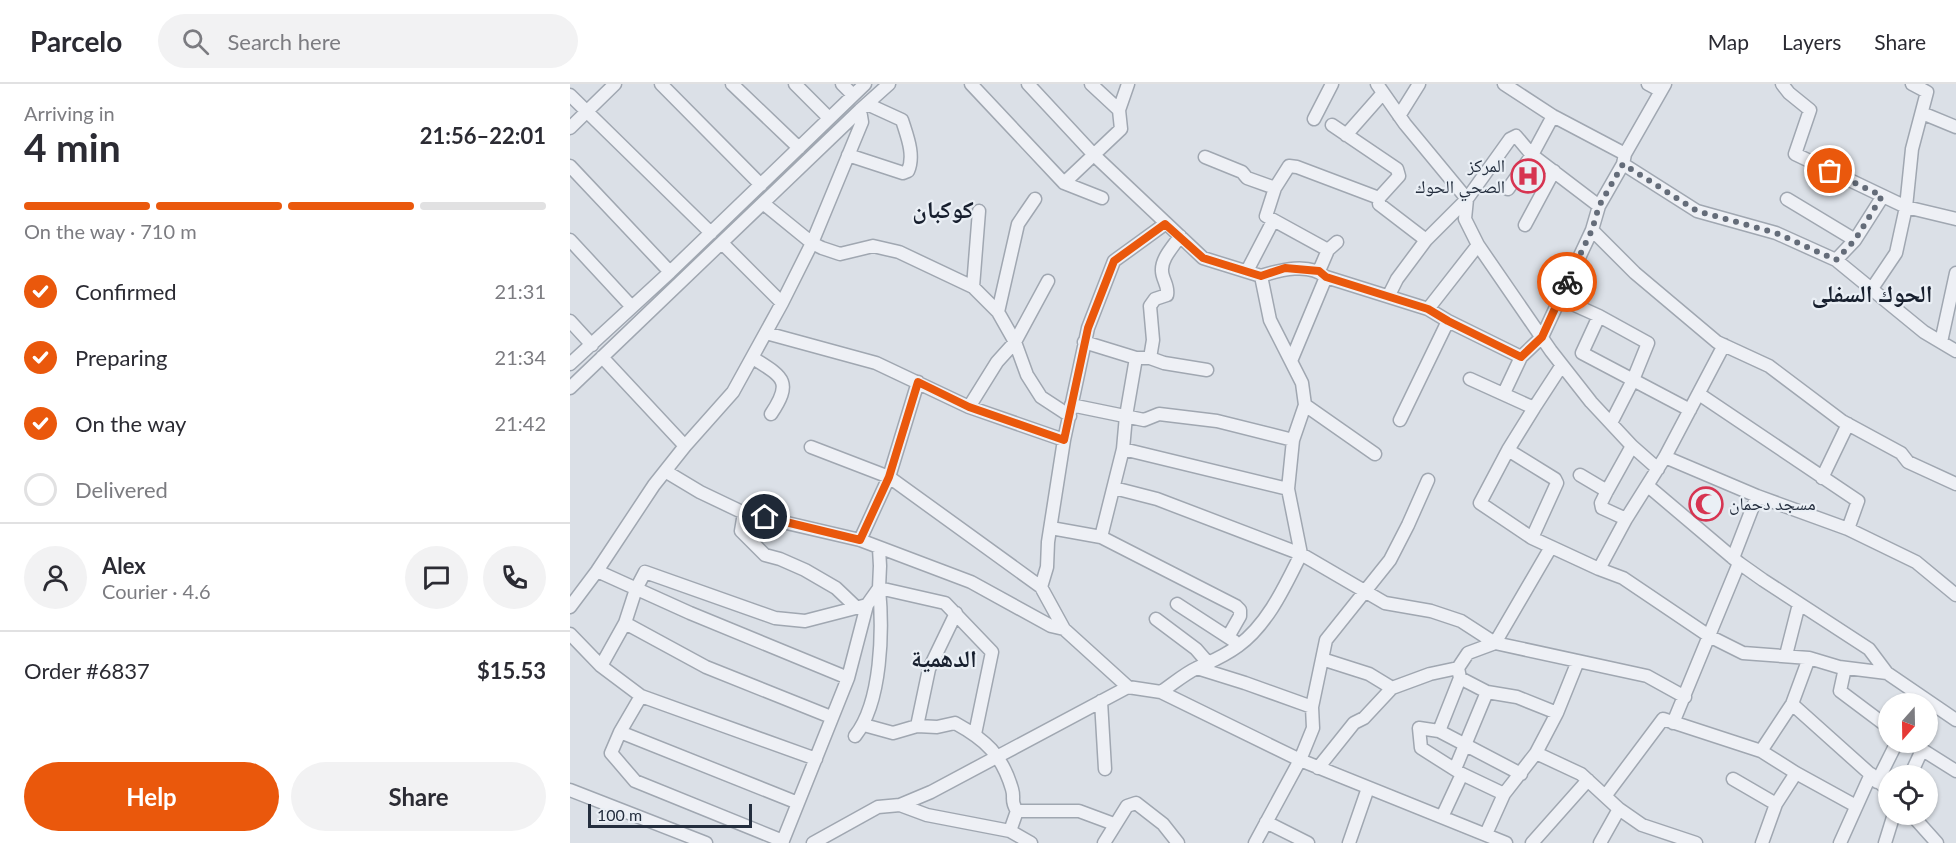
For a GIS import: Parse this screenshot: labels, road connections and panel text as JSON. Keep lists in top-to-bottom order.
{
  "districts": ["كوكبان", "الحوك السفلى", "الدهمية"],
  "places": {
    "hospital": ["المركز الصحي الحوك"],
    "mosque": ["مسجد دحمان"]
  },
  "scale_bar": "100 m",
  "north": "bottom",
  "page": {
    "header": "Parcelo",
    "search": "Search here",
    "nav": ["Map", "Layers", "Share"],
    "heading": ["4 min", "Arriving in", "21:56–22:01"],
    "panel": [
      "Alex",
      "Courier · 4.6",
      "Order #6837",
      "$15.53"
    ],
    "bar": "On the way · 710 m",
    "list": [
      ["Confirmed", "21:31"],
      ["Preparing", "21:34"],
      ["On the way", "21:42"],
      "Delivered"
    ],
    "buttons": ["Help", "Share"],
    "scale": "100 m"
  }
}
